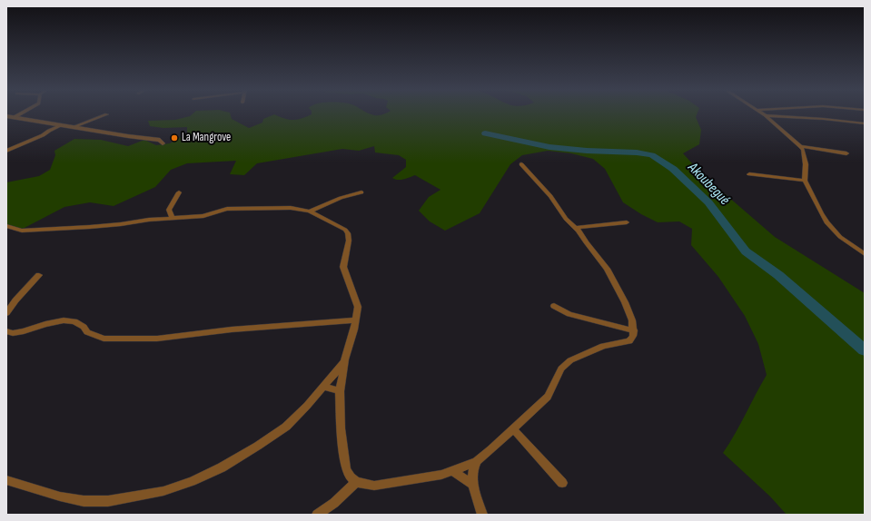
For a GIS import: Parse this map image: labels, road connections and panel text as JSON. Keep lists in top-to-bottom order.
{
  "water": ["Akoubegué"],
  "places": ["La Mangrove"]
}
